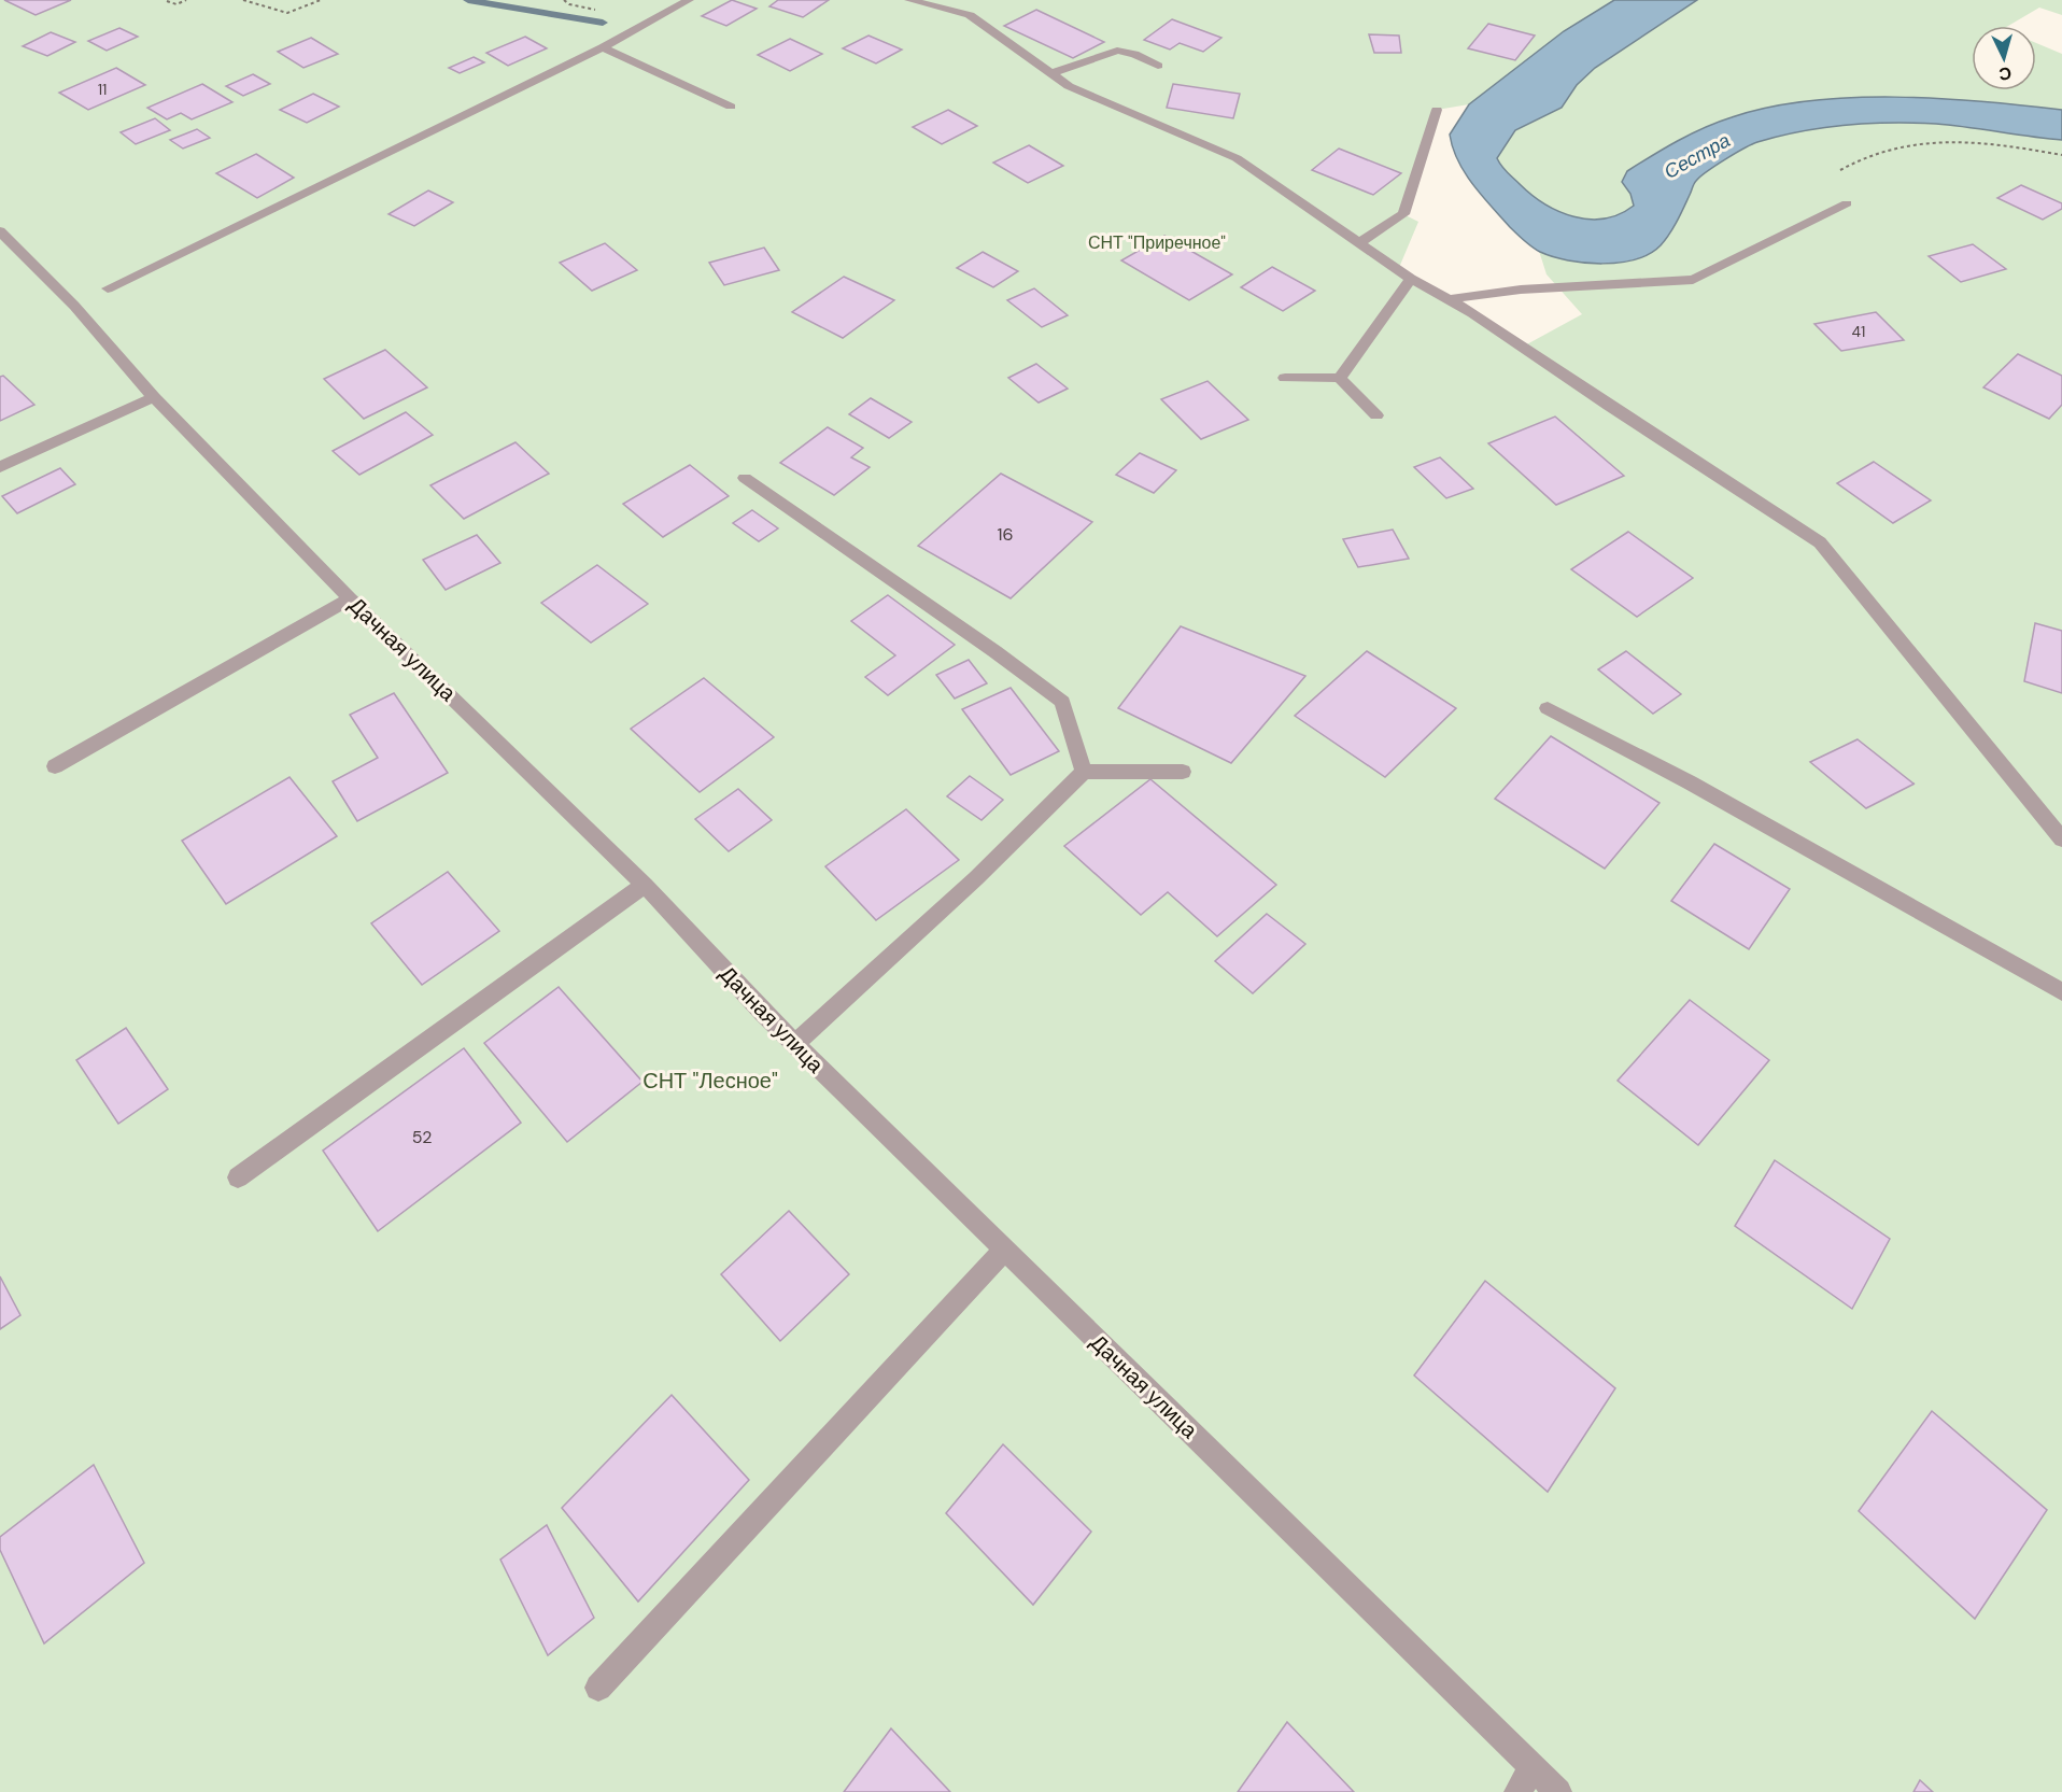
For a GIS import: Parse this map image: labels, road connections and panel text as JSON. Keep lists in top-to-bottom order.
{
  "streets": {
    "street": ["Дачная улица"]
  },
  "water": ["Сестра"],
  "parks": ["СНТ \"Приречное\"", "СНТ \"Лесное\""],
  "house_numbers": [
    "11",
    "41",
    "16",
    "52"
  ],
  "north": "bottom"
}
